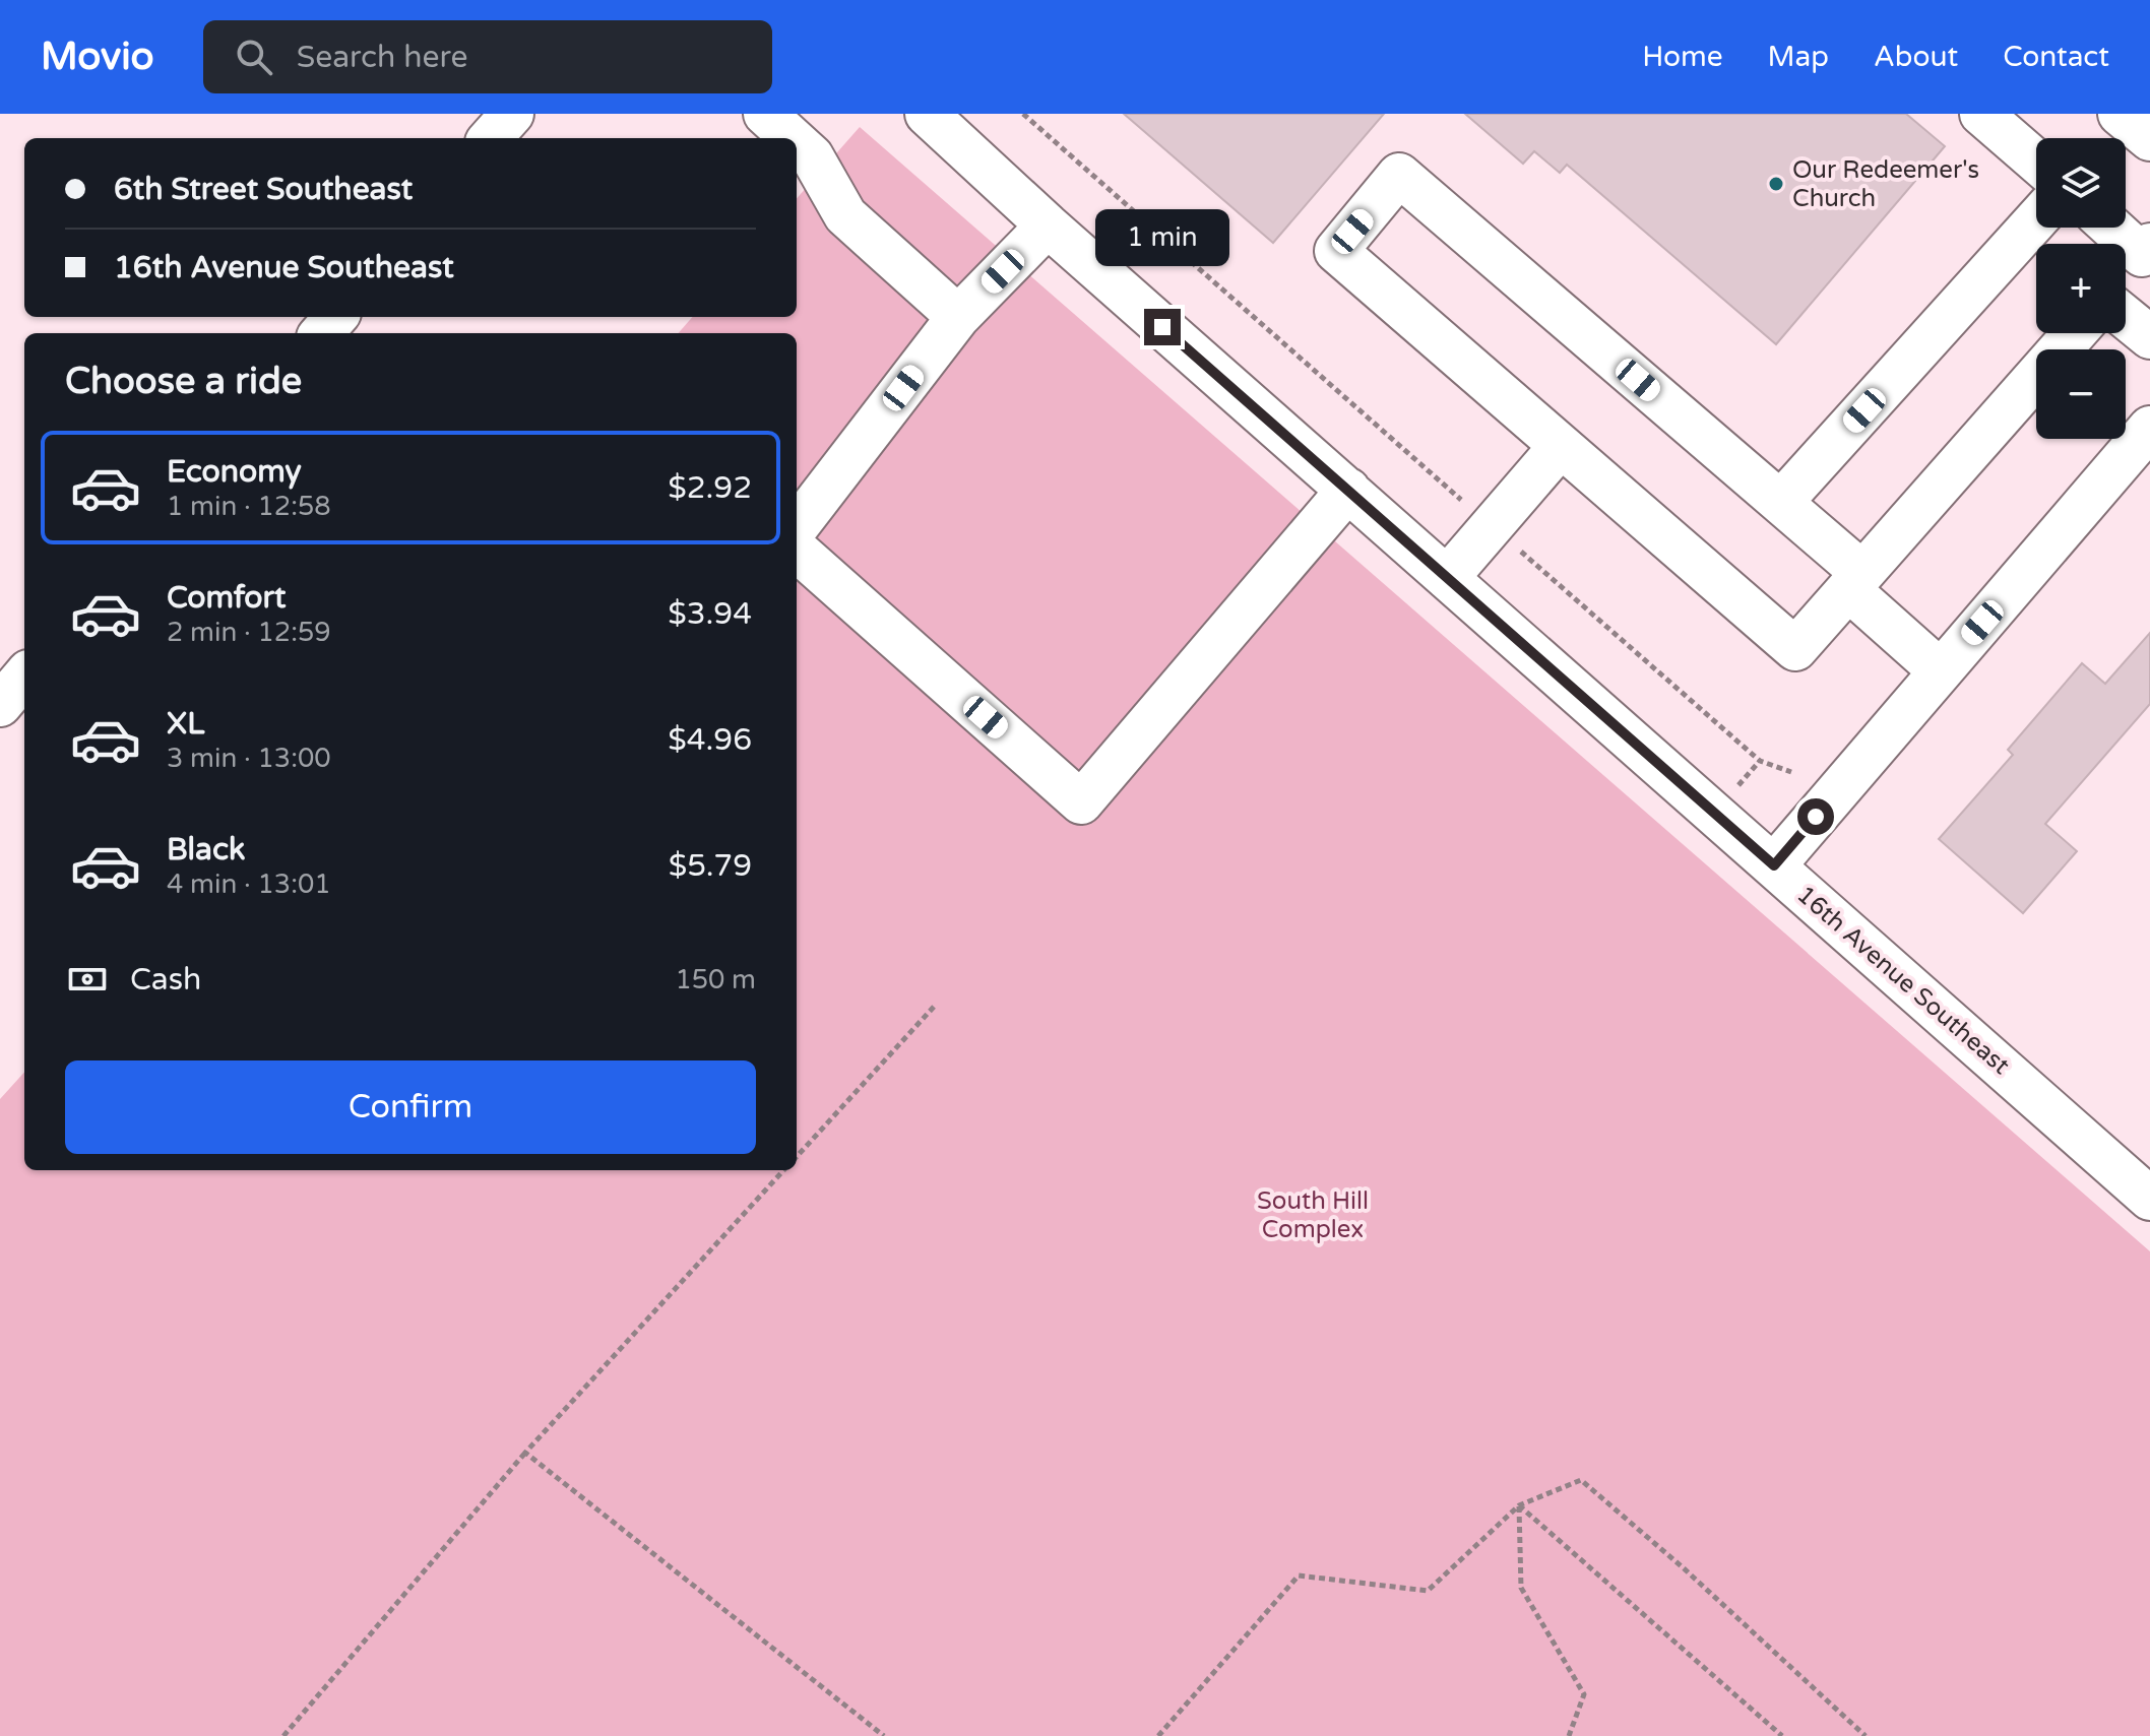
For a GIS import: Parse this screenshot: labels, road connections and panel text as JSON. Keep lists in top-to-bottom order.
{
  "streets": {
    "street": ["16th Avenue Southeast"]
  },
  "parks": ["South Hill Complex"],
  "places": ["Our Redeemer's Church"],
  "page": {
    "header": "Movio",
    "search": "Search here",
    "nav": [
      "Home",
      "Map",
      "About",
      "Contact"
    ],
    "map_buttons": ["+", "−"],
    "banner": ["6th Street Southeast", "16th Avenue Southeast"],
    "bubble": "1 min",
    "heading": "Choose a ride",
    "list": [
      {
        "name": "Economy",
        "note": "1 min · 12:58",
        "value": "$2.92"
      },
      {
        "name": "Comfort",
        "note": "2 min · 12:59",
        "value": "$3.94"
      },
      {
        "name": "XL",
        "note": "3 min · 13:00",
        "value": "$4.96"
      },
      {
        "name": "Black",
        "note": "4 min · 13:01",
        "value": "$5.79"
      }
    ],
    "pay": ["Cash", "150 m"],
    "buttons": "Confirm"
  }
}
